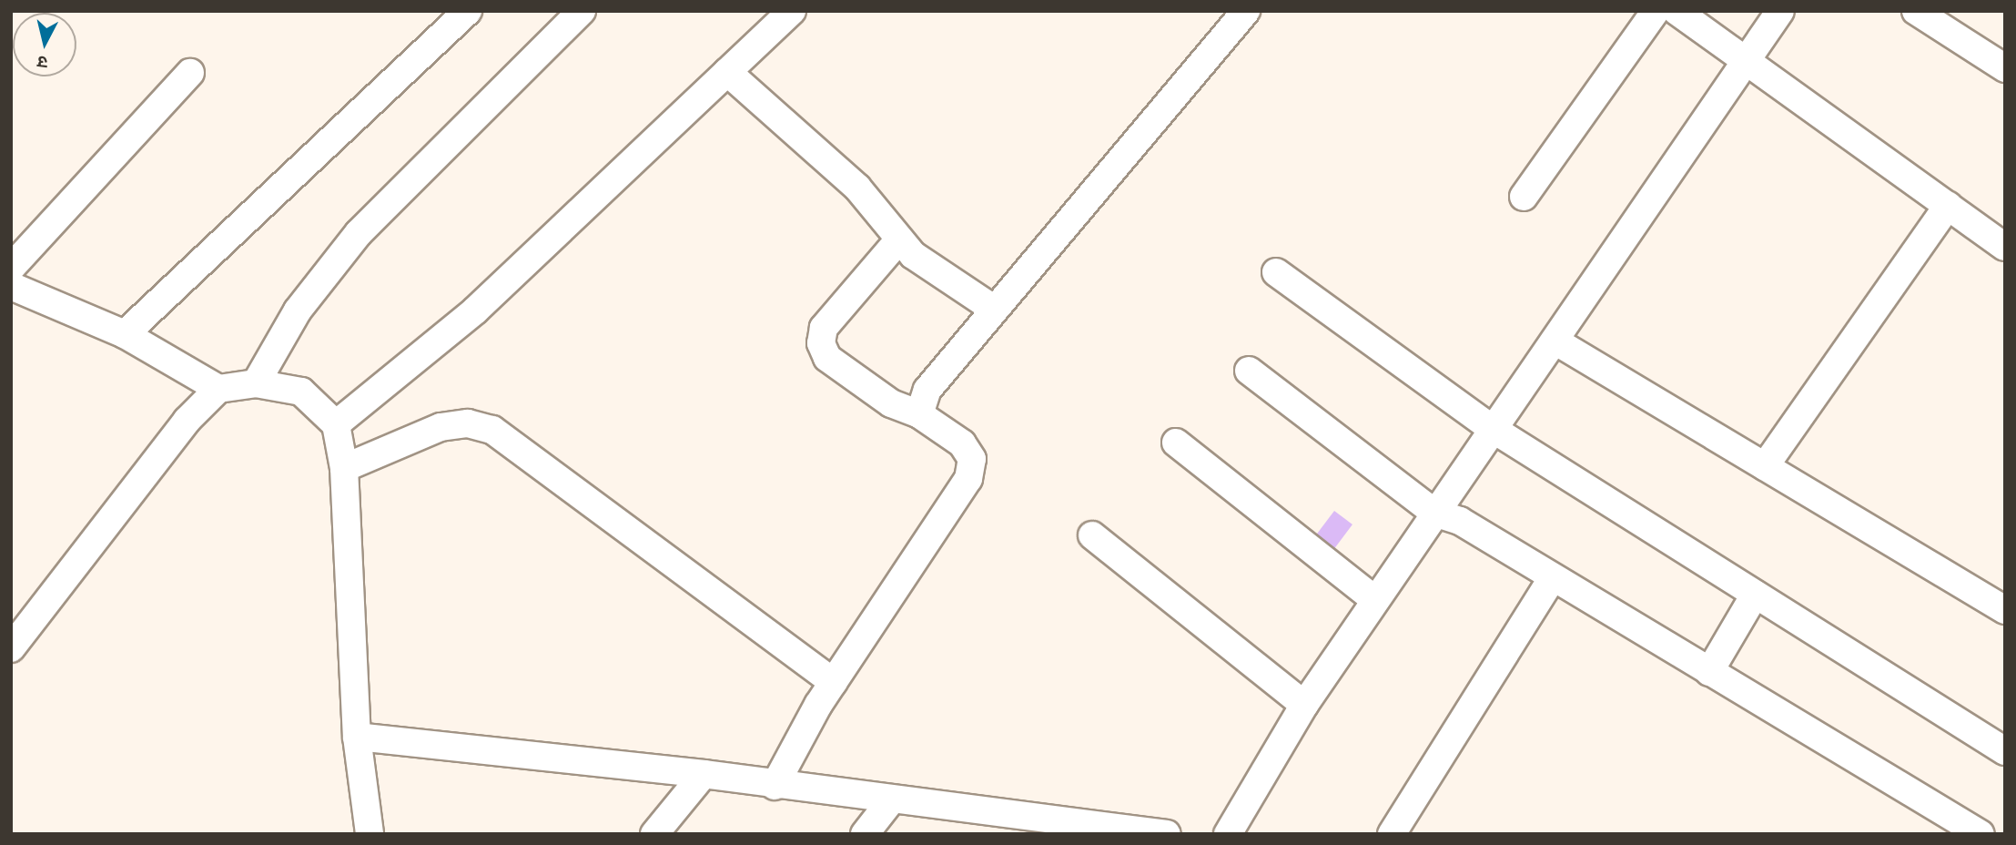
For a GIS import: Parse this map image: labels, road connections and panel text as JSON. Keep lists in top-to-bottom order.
{
  "north": "bottom"
}
